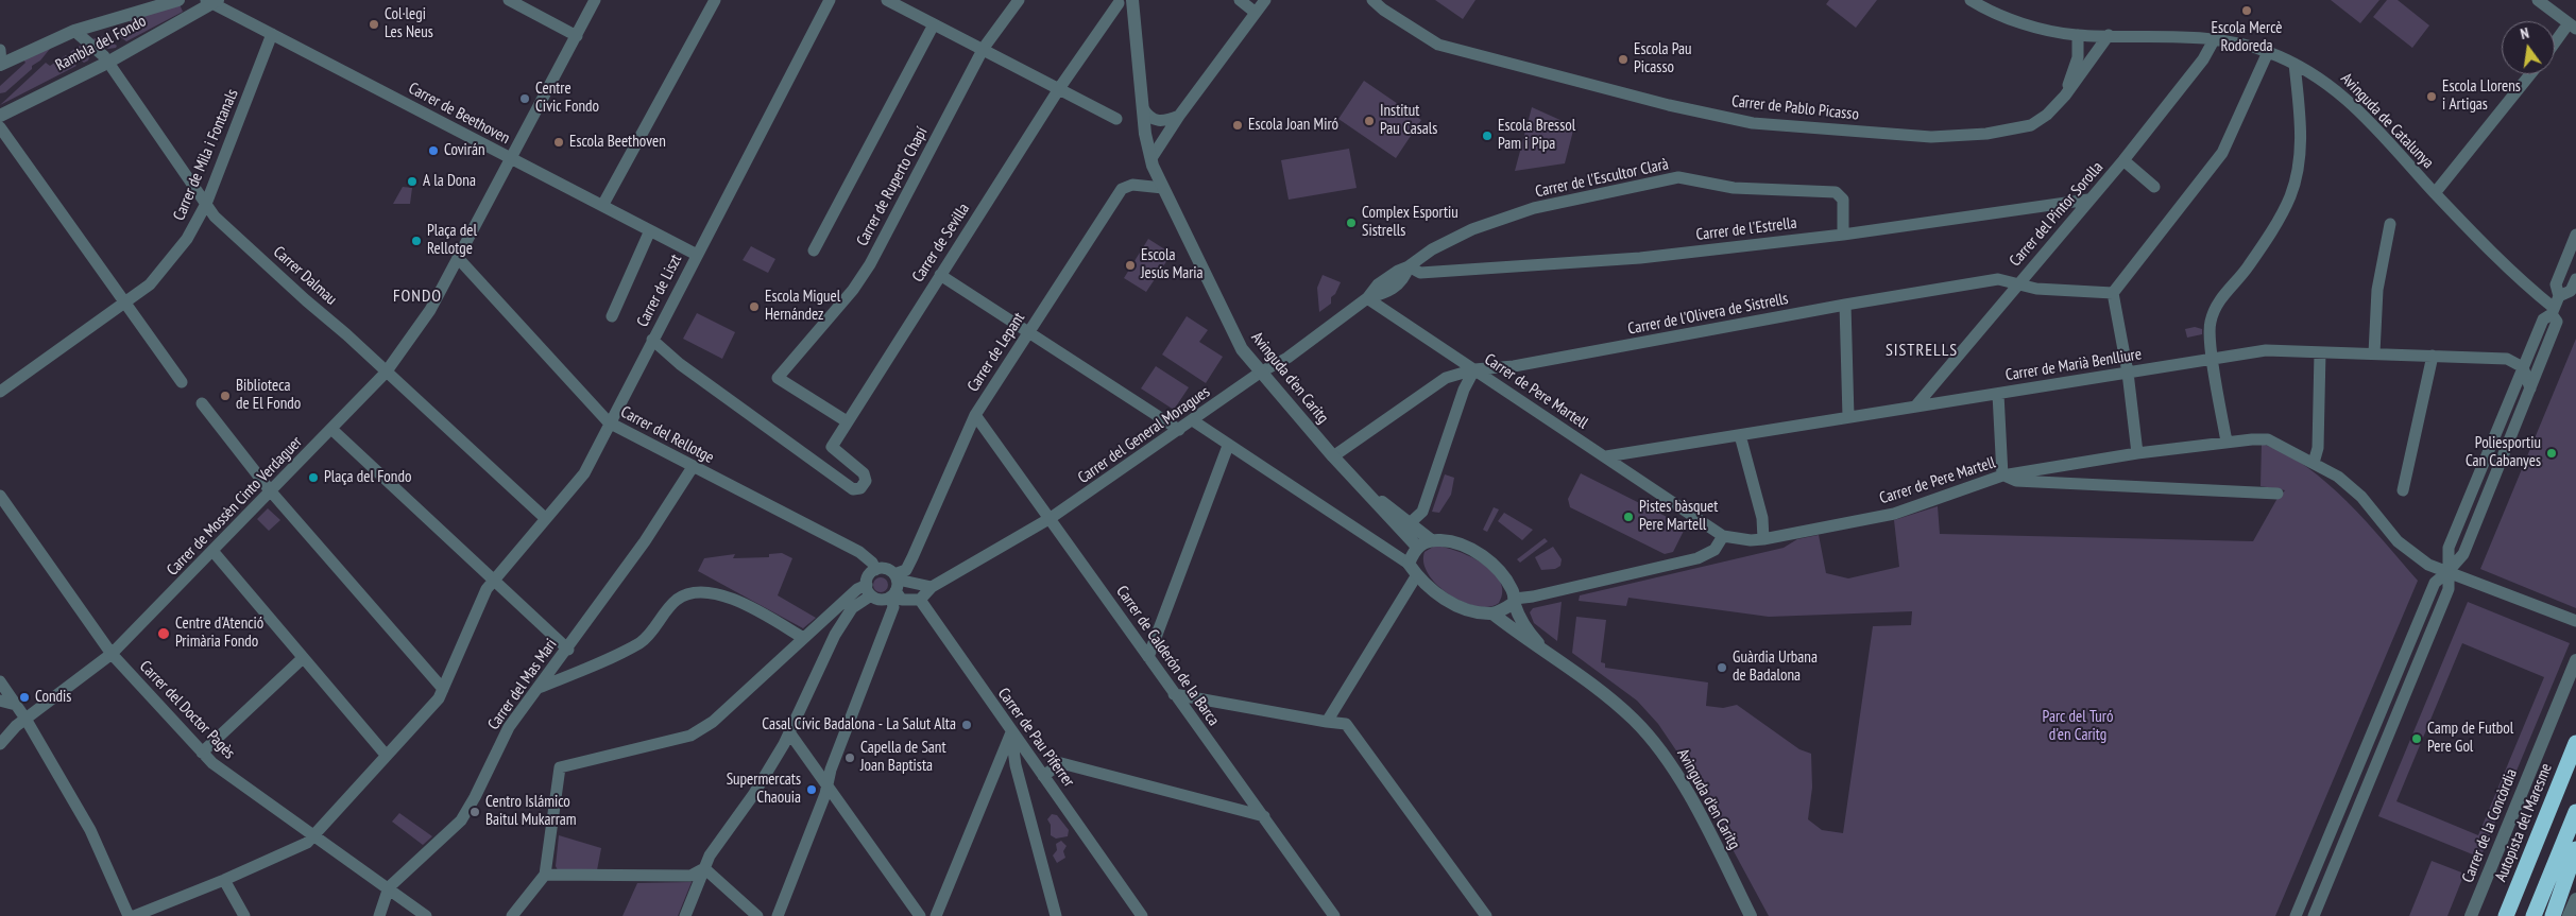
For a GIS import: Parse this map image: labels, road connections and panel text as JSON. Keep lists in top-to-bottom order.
{
  "streets": {
    "highway": ["Autopista del Maresme"],
    "street": [
      "Rambla del Fondo",
      "Carrer de Pablo Picasso",
      "Carrer de Beethoven",
      "Avinguda de Catalunya",
      "Carrer de Mila i Fontanals",
      "Carrer de l'Escultor Clarà",
      "Carrer de Ruperto Chapí",
      "Carrer del Pintor Sorolla",
      "Carrer de l'Estrella",
      "Carrer de Sevilla",
      "Carrer Dalmau",
      "Carrer de Liszt",
      "Carrer de l'Olivera de Sistrells",
      "Carrer de Lepant",
      "Carrer de Marià Benlliure",
      "Avinguda d'en Caritg",
      "Carrer de Pere Martell",
      "Carrer del Rellotge",
      "Carrer del General Moragues",
      "Carrer de Mossèn Cinto Verdaguer",
      "Carrer de Calderón de la Barca",
      "Carrer del Mas Mari",
      "Carrer del Doctor Pagès",
      "Carrer de Pau Piferrer",
      "Carrer de la Concòrdia"
    ]
  },
  "crossings": [
    ["Rambla del Fondo", "Carrer de Beethoven"],
    ["Rambla del Fondo", "Carrer Dalmau"],
    ["Carrer de Pablo Picasso", "Avinguda de Catalunya"],
    ["Carrer de Beethoven", "Carrer de Mila i Fontanals"],
    ["Carrer de Beethoven", "Carrer de Liszt"],
    ["Carrer de Beethoven", "Carrer de Mossèn Cinto Verdaguer"],
    ["Avinguda de Catalunya", "Carrer del Pintor Sorolla"],
    ["Carrer de Mila i Fontanals", "Carrer Dalmau"],
    ["Carrer de l'Escultor Clarà", "Carrer de l'Estrella"],
    ["Carrer de l'Escultor Clarà", "Carrer del General Moragues"],
    ["Carrer de Ruperto Chapí", "Carrer de Sevilla"],
    ["Carrer del Pintor Sorolla", "Carrer de l'Estrella"],
    ["Carrer del Pintor Sorolla", "Carrer de l'Olivera de Sistrells"],
    ["Carrer del Pintor Sorolla", "Carrer de Marià Benlliure"],
    ["Carrer de l'Estrella", "Carrer del General Moragues"],
    ["Carrer de Sevilla", "Carrer de Liszt"],
    ["Carrer Dalmau", "Carrer de Liszt"],
    ["Carrer Dalmau", "Carrer de Mossèn Cinto Verdaguer"],
    ["Carrer de Liszt", "Carrer del Rellotge"],
    ["Carrer de Liszt", "Carrer del Doctor Pagès"],
    ["Carrer de l'Olivera de Sistrells", "Avinguda d'en Caritg"],
    ["Carrer de l'Olivera de Sistrells", "Carrer de Pere Martell"],
    ["Carrer de Lepant", "Avinguda d'en Caritg"],
    ["Carrer de Lepant", "Carrer del Rellotge"],
    ["Carrer de Lepant", "Carrer de Calderón de la Barca"],
    ["Carrer de Marià Benlliure", "Carrer de Pere Martell"],
    ["Avinguda d'en Caritg", "Carrer del General Moragues"],
    ["Carrer de Pere Martell", "Carrer del General Moragues"],
    ["Carrer del Rellotge", "Carrer de Mossèn Cinto Verdaguer"],
    ["Carrer del Rellotge", "Carrer del Mas Mari"],
    ["Carrer del General Moragues", "Carrer de Calderón de la Barca"],
    ["Carrer del General Moragues", "Carrer de Pau Piferrer"],
    ["Carrer de Mossèn Cinto Verdaguer", "Carrer del Doctor Pagès"],
    ["Carrer del Mas Mari", "Carrer del Doctor Pagès"]
  ],
  "districts": ["FONDO", "SISTRELLS"],
  "parks": ["Parc del Turó d'en Caritg"],
  "places": [
    "Escola Mercè Rodoreda",
    "Col·legi Les Neus",
    "Escola Pau Picasso",
    "Escola Llorens i Artigas",
    "Centre Civic Fondo",
    "Institut Pau Casals",
    "Escola Joan Miró",
    "Escola Bressol Pam i Pipa",
    "Escola Beethoven",
    "Covirán",
    "A la Dona",
    "Complex Esportiu Sistrells",
    "Plaça del Rellotge",
    "Escola Jesús Maria",
    "Escola Miguel Hernández",
    "Biblioteca de El Fondo",
    "Poliesportiu Can Cabanyes",
    "Plaça del Fondo",
    "Pistes bàsquet Pere Martell",
    "Centre d'Atenció Primària Fondo",
    "Guàrdia Urbana de Badalona",
    "Condis",
    "Casal Cívic Badalona - La Salut Alta",
    "Camp de Futbol Pere Gol",
    "Capella de Sant Joan Baptista",
    "Supermercats Chaouia",
    "Centro Islámico Baitul Mukarram"
  ],
  "north": "top"
}
